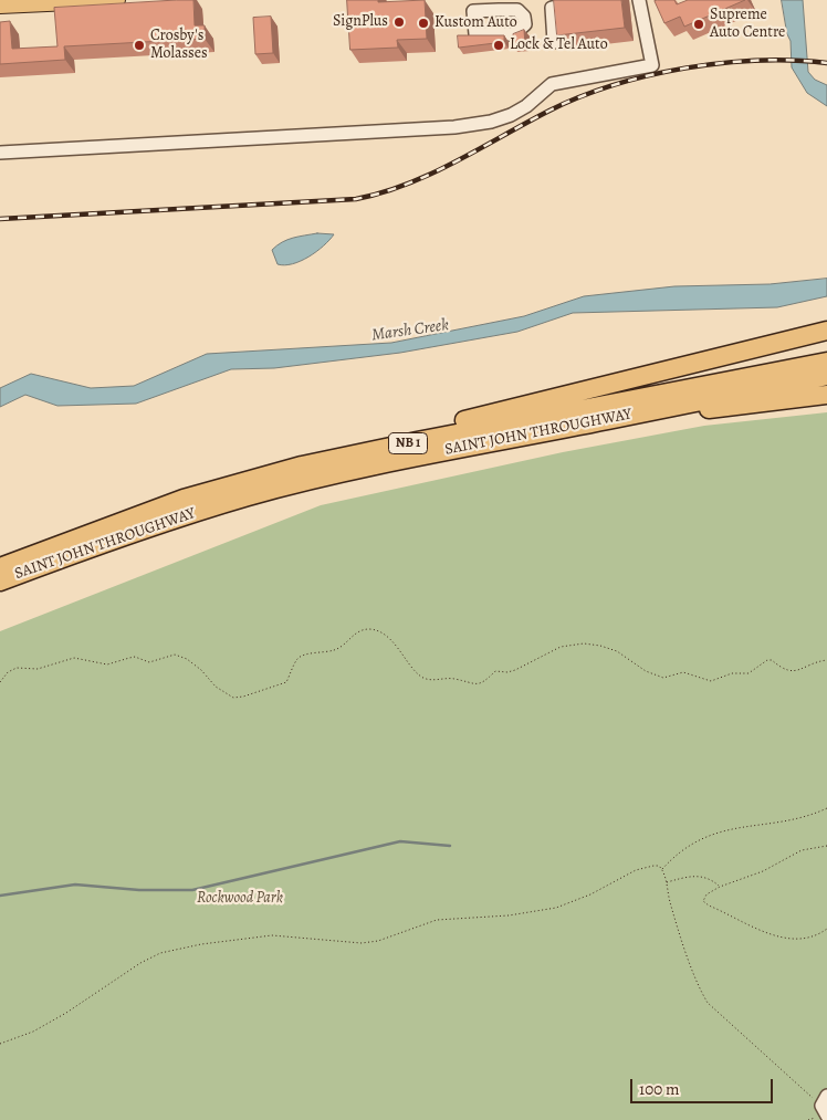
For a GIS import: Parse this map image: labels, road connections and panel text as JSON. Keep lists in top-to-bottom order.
{
  "streets": {
    "highway": ["SAINT JOHN THROUGHWAY", "NB 1"]
  },
  "water": ["Marsh Creek"],
  "parks": ["Rockwood Park"],
  "places": [
    "SignPlus",
    "Kustom Auto",
    "Supreme Auto Centre",
    "Crosby's Molasses",
    "Lock & Tel Auto"
  ],
  "scale_bar": "100 m"
}
